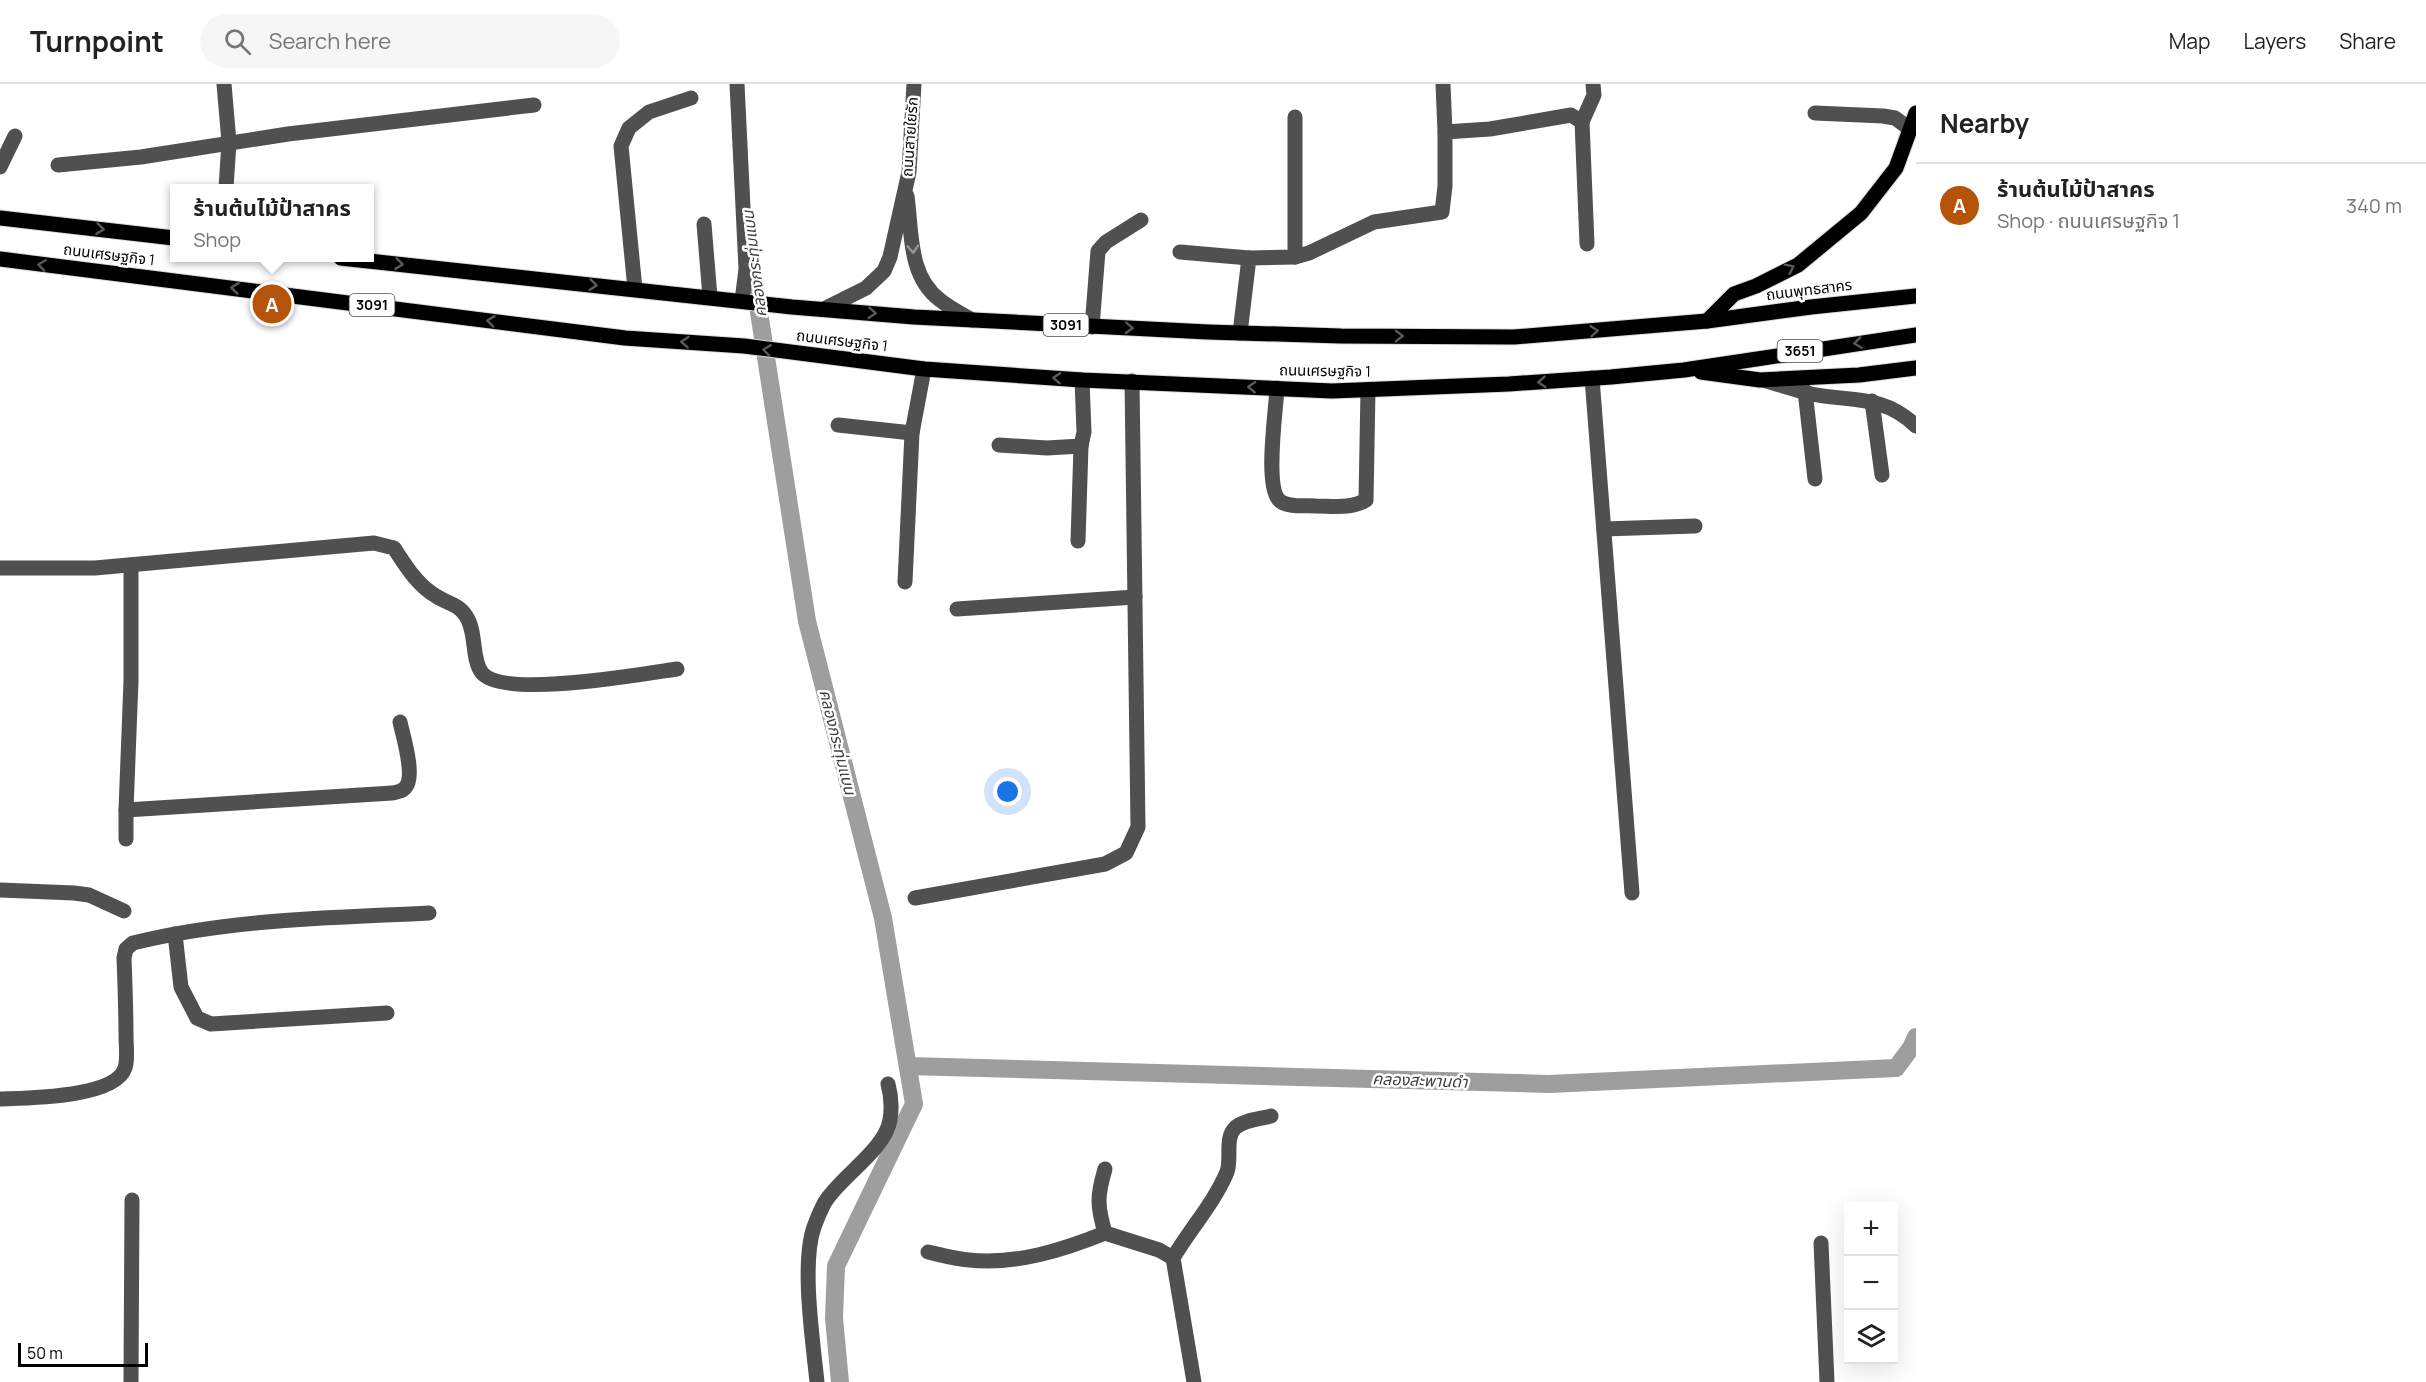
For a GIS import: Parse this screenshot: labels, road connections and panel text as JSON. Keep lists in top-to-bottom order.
{
  "streets": {
    "main road": [
      "ถนนเศรษฐกิจ 1",
      "ถนนพุทธสาคร",
      "3091",
      "3651"
    ],
    "street": ["ถนนสายใยรัก"]
  },
  "crossings": [
    ["ถนนสายใยรัก", "ถนนเศรษฐกิจ 1"],
    ["ถนนเศรษฐกิจ 1", "ถนนพุทธสาคร"],
    ["ถนนเศรษฐกิจ 1", "3091"],
    ["ถนนเศรษฐกิจ 1", "3651"],
    ["3091", "3651"]
  ],
  "water": ["คลองกระทุ่มแบน", "คลองสะพานดำ"],
  "scale_bar": "50 m",
  "page": {
    "header": "Turnpoint",
    "search": "Search here",
    "nav": ["Map", "Layers", "Share"],
    "heading": "Nearby",
    "list": [
      {
        "mark": "A",
        "name": "ร้านต้นไม้ป้าสาคร",
        "note": "Shop · ถนนเศรษฐกิจ 1",
        "value": "340 m"
      }
    ],
    "popup": ["ร้านต้นไม้ป้าสาคร", "Shop"],
    "pins": "A",
    "map_buttons": ["+", "−"],
    "scale": "50 m"
  }
}
